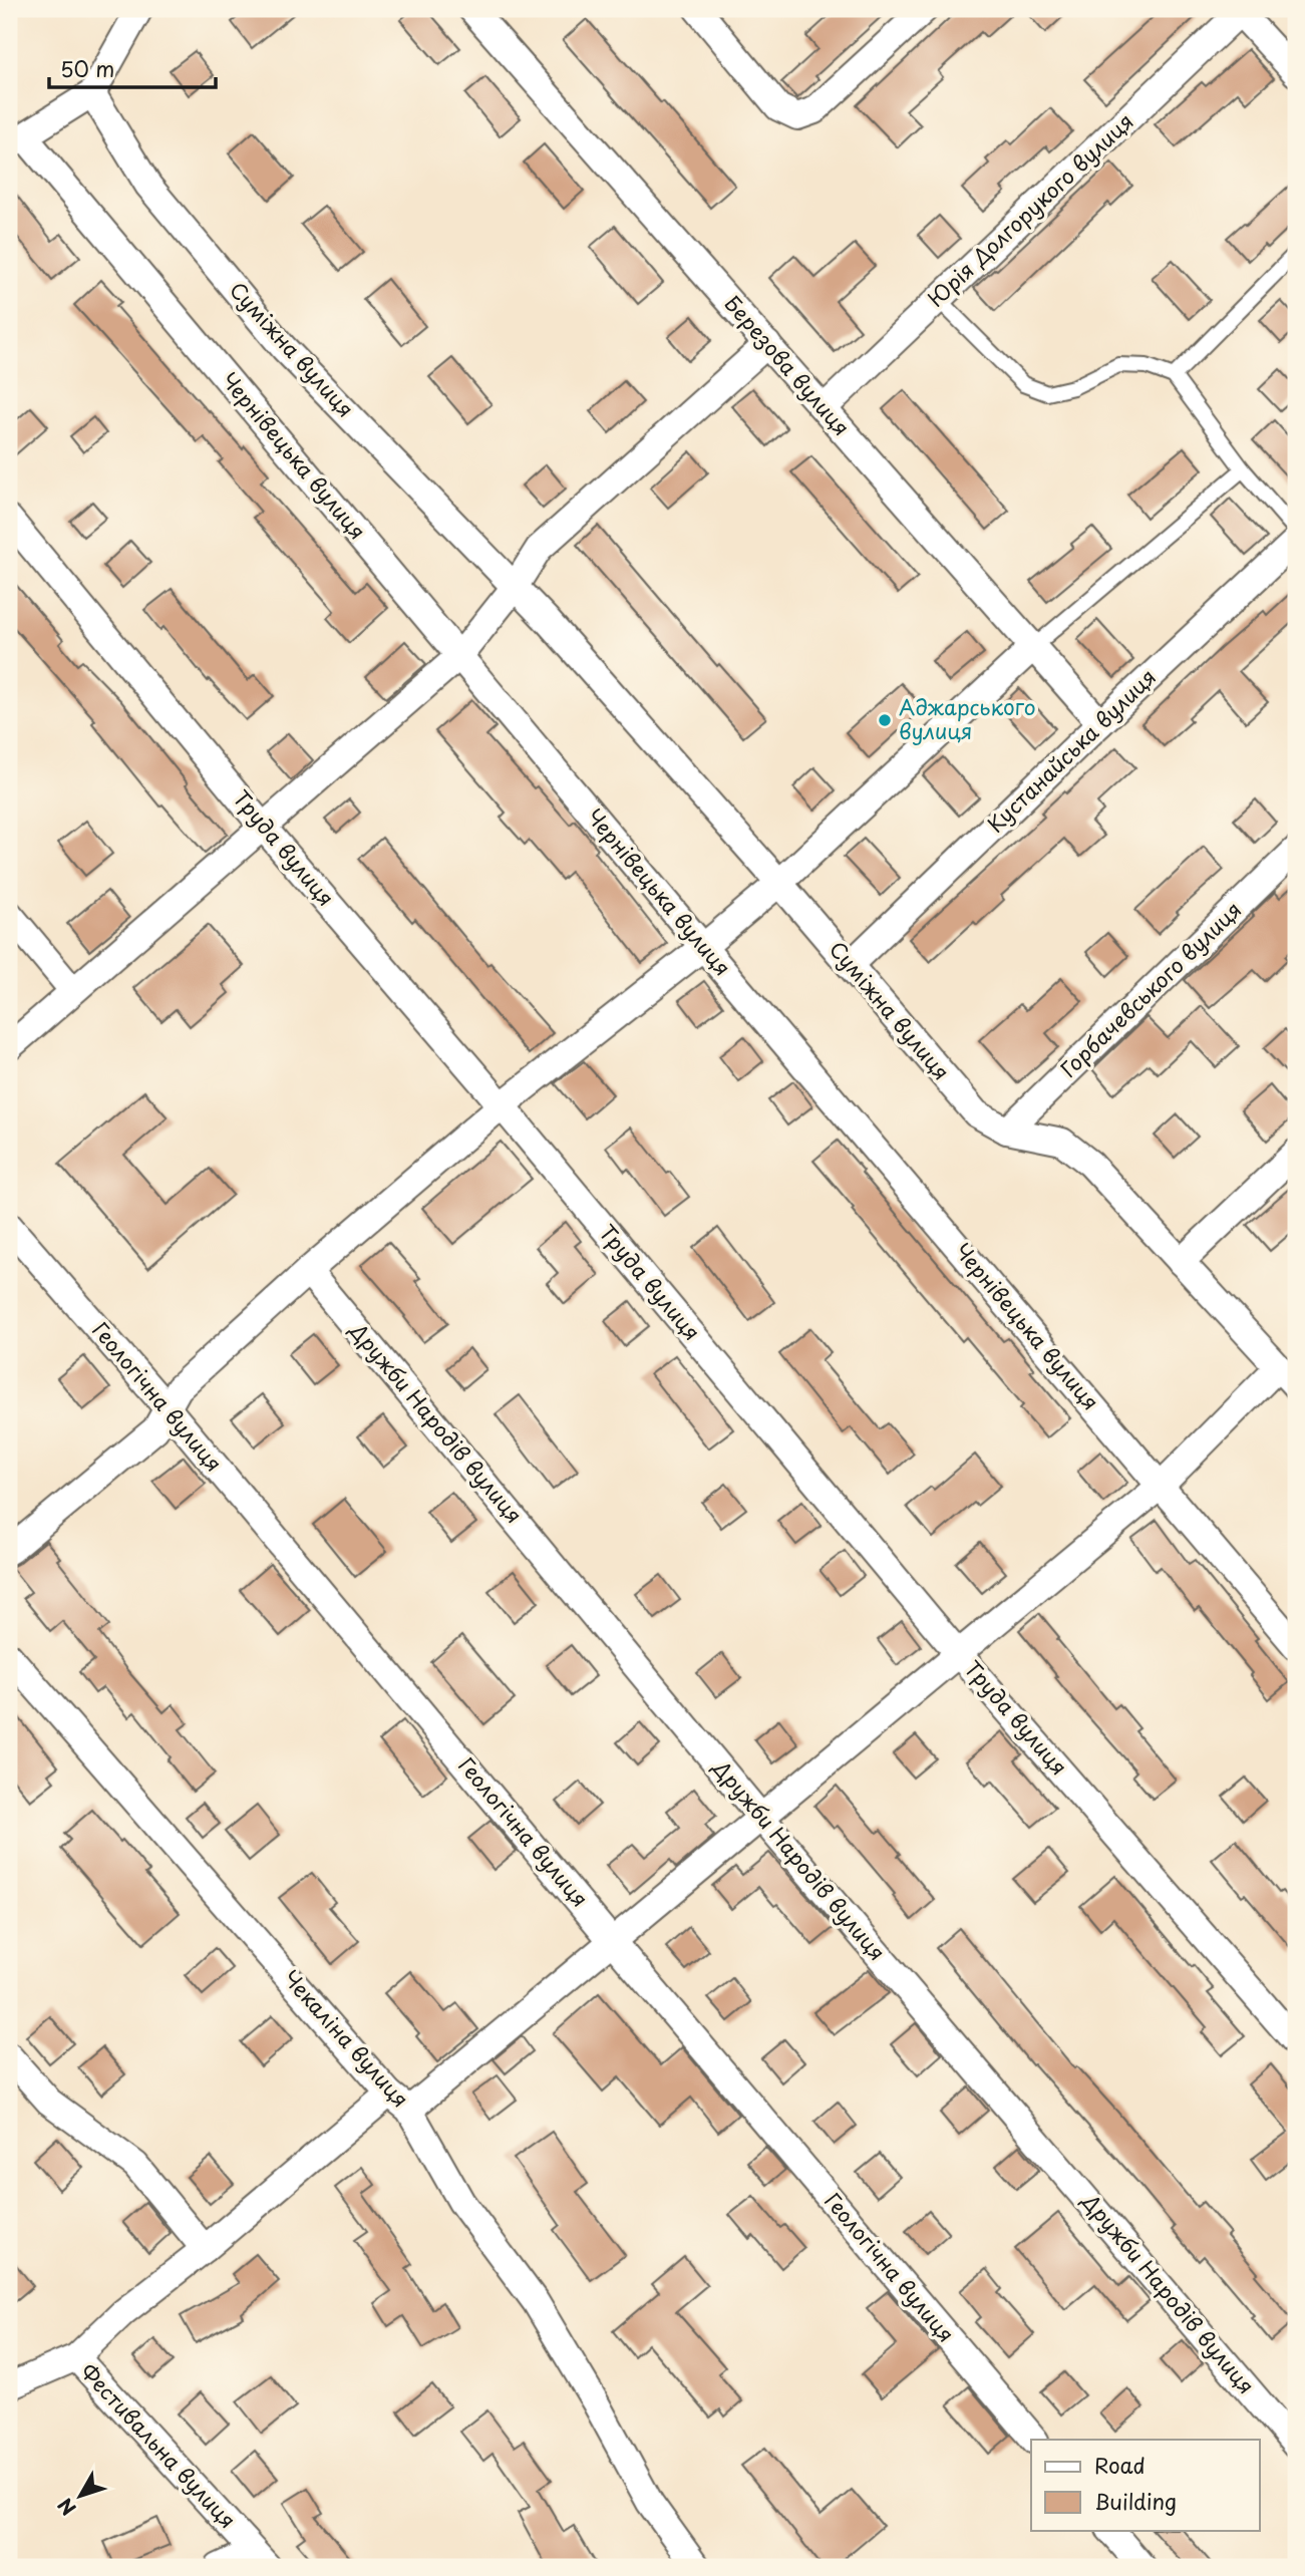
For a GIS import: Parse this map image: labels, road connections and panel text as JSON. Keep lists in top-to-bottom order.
{
  "streets": {
    "street": [
      "Юрія Долгорукого вулиця",
      "Суміжна вулиця",
      "Березова вулиця",
      "Чернівецька вулиця",
      "Кустанайська вулиця",
      "Труда вулиця",
      "Горбачевського вулиця",
      "Геологічна вулиця",
      "Дружби Народів вулиця",
      "Чекаліна вулиця",
      "Фестивальна вулиця"
    ]
  },
  "crossings": [
    ["Юрія Долгорукого вулиця", "Березова вулиця"],
    ["Суміжна вулиця", "Кустанайська вулиця"],
    ["Суміжна вулиця", "Горбачевського вулиця"],
    ["Березова вулиця", "Кустанайська вулиця"]
  ],
  "places": ["Аджарського вулиця"],
  "legend": ["Road", "Building"],
  "scale_bar": "50 m",
  "north": "bottom left"
}
